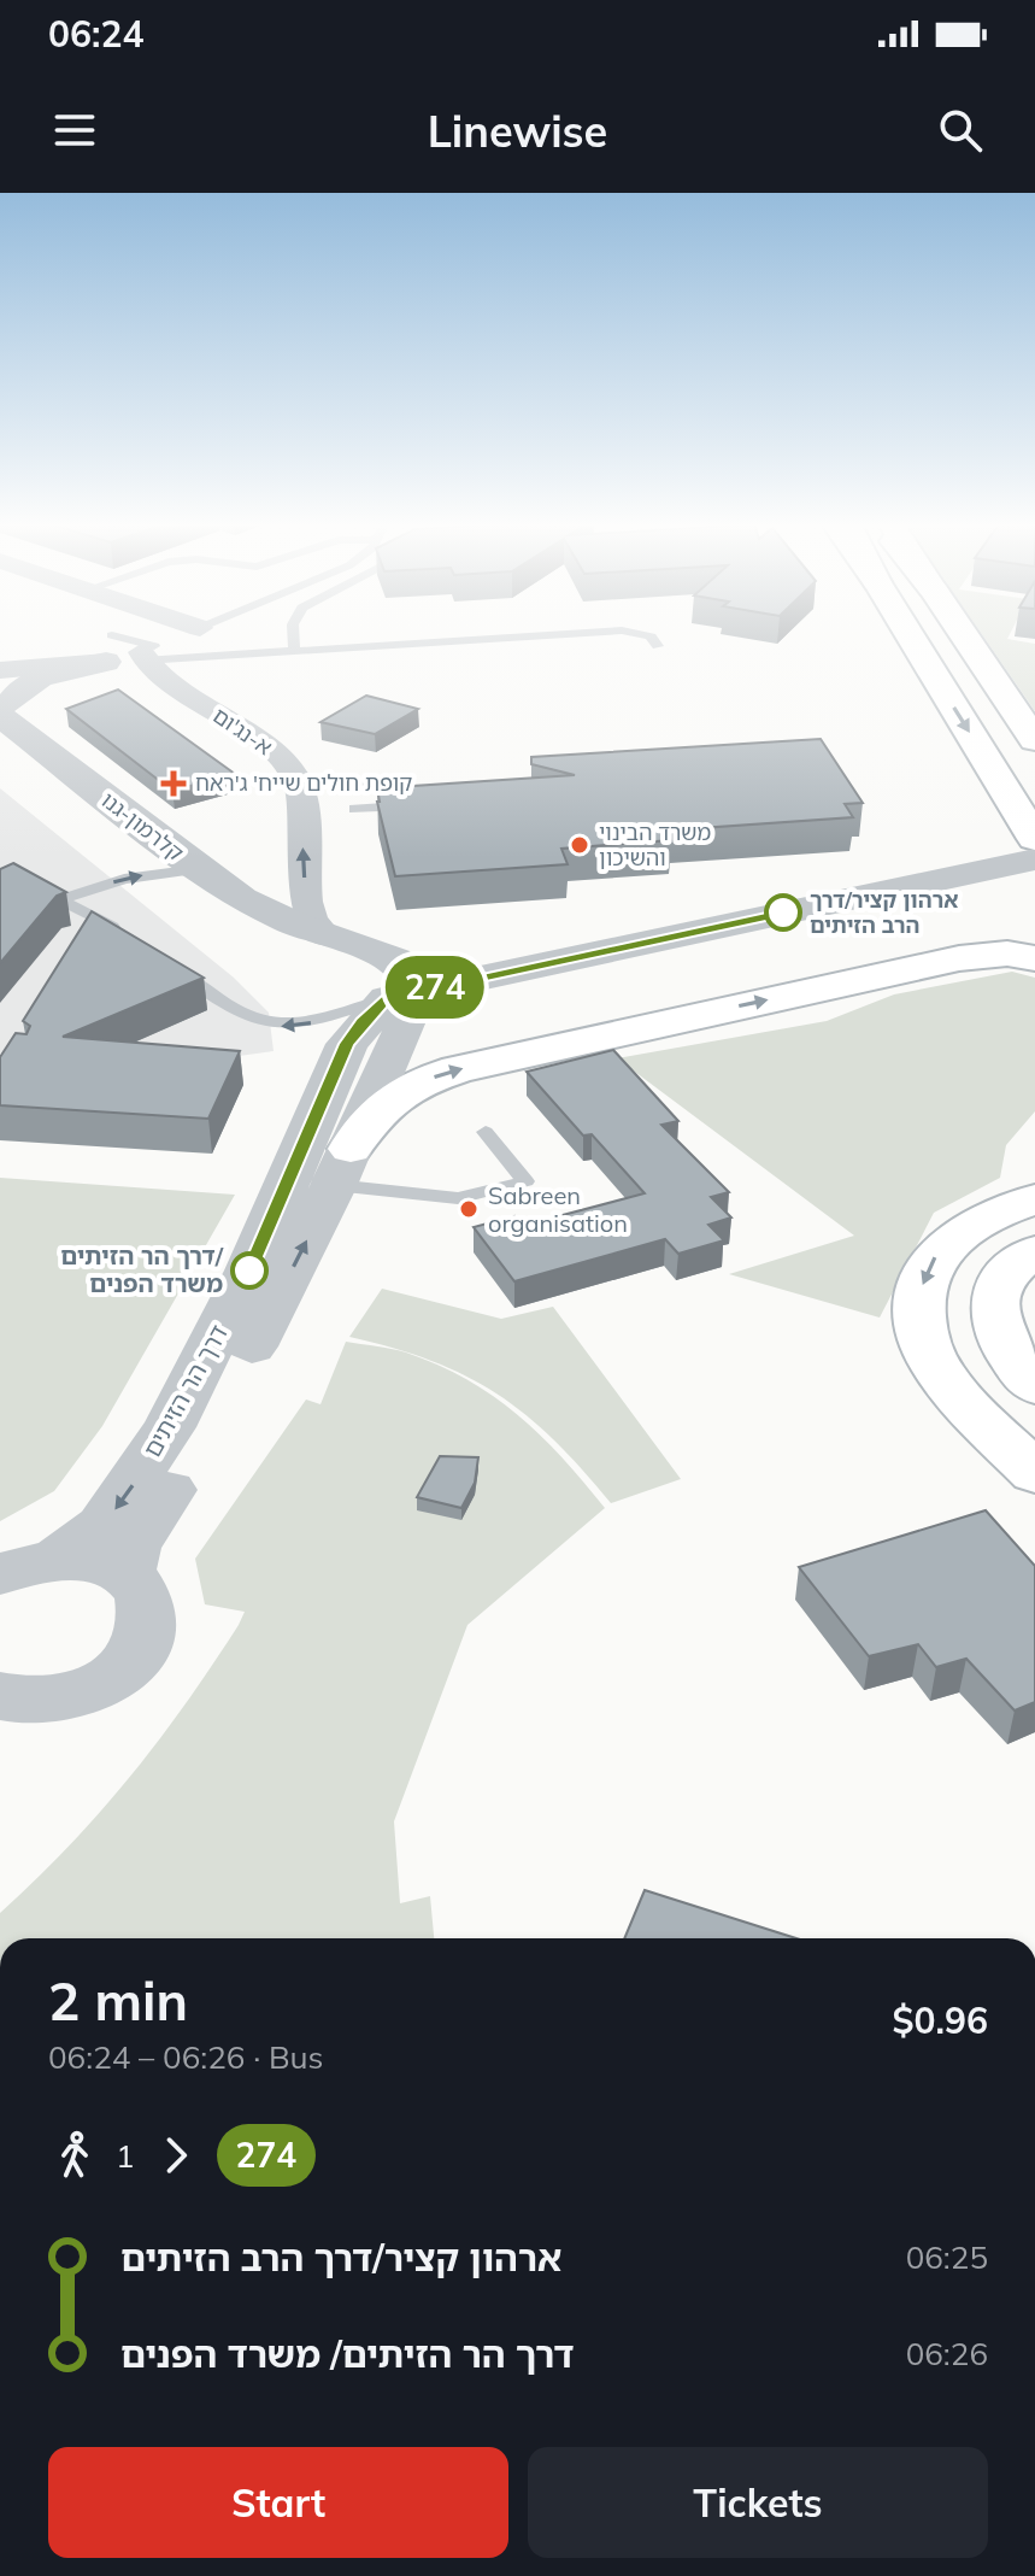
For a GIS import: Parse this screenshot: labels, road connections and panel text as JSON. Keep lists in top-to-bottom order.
{
  "streets": {
    "street": ["א-נג'ום", "קלרמון-גנו", "דרך הר הזיתים"]
  },
  "crossings": [
    ["קלרמון-גנו", "דרך הר הזיתים"]
  ],
  "places": {
    "health": ["קופת חולים שייח' ג'ראח"],
    "other": [
      "משרד הבינוי והשיכון",
      "ארהון קציר/דרך הרב הזיתים",
      "Sabreen organisation",
      "דרך הר הזיתים/ משרד הפנים"
    ]
  },
  "lines": ["bus line 274"],
  "page": {
    "status": "06:24",
    "header": "Linewise",
    "on_map": "274",
    "heading": ["2 min", "06:24 – 06:26 · Bus", "$0.96"],
    "legs": ["1", "274"],
    "list": [
      {
        "name": "ארהון קציר/דרך הרב הזיתים",
        "value": "06:25"
      },
      {
        "name": "דרך הר הזיתים/ משרד הפנים",
        "value": "06:26"
      }
    ],
    "buttons": ["Start", "Tickets"]
  }
}
